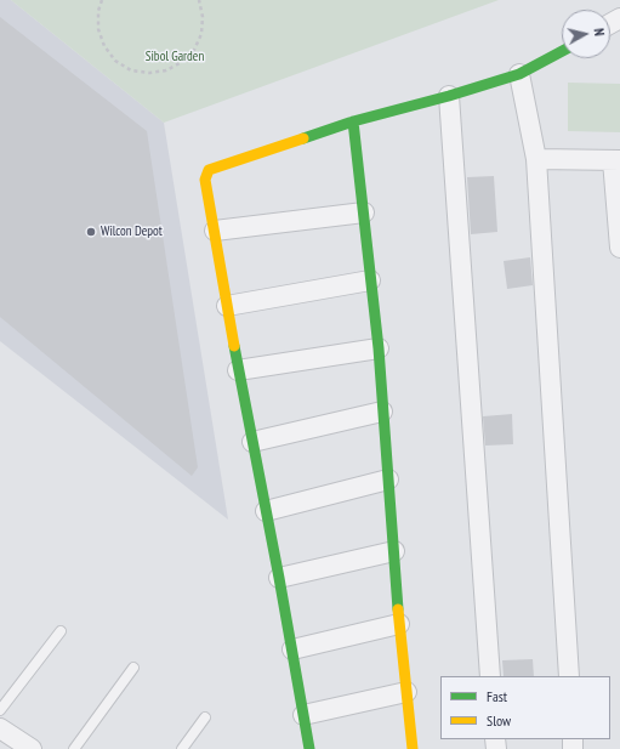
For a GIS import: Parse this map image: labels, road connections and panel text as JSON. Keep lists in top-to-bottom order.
{
  "parks": ["Sibol Garden"],
  "places": ["Wilcon Depot"],
  "legend": ["Fast", "Slow"],
  "north": "right"
}
